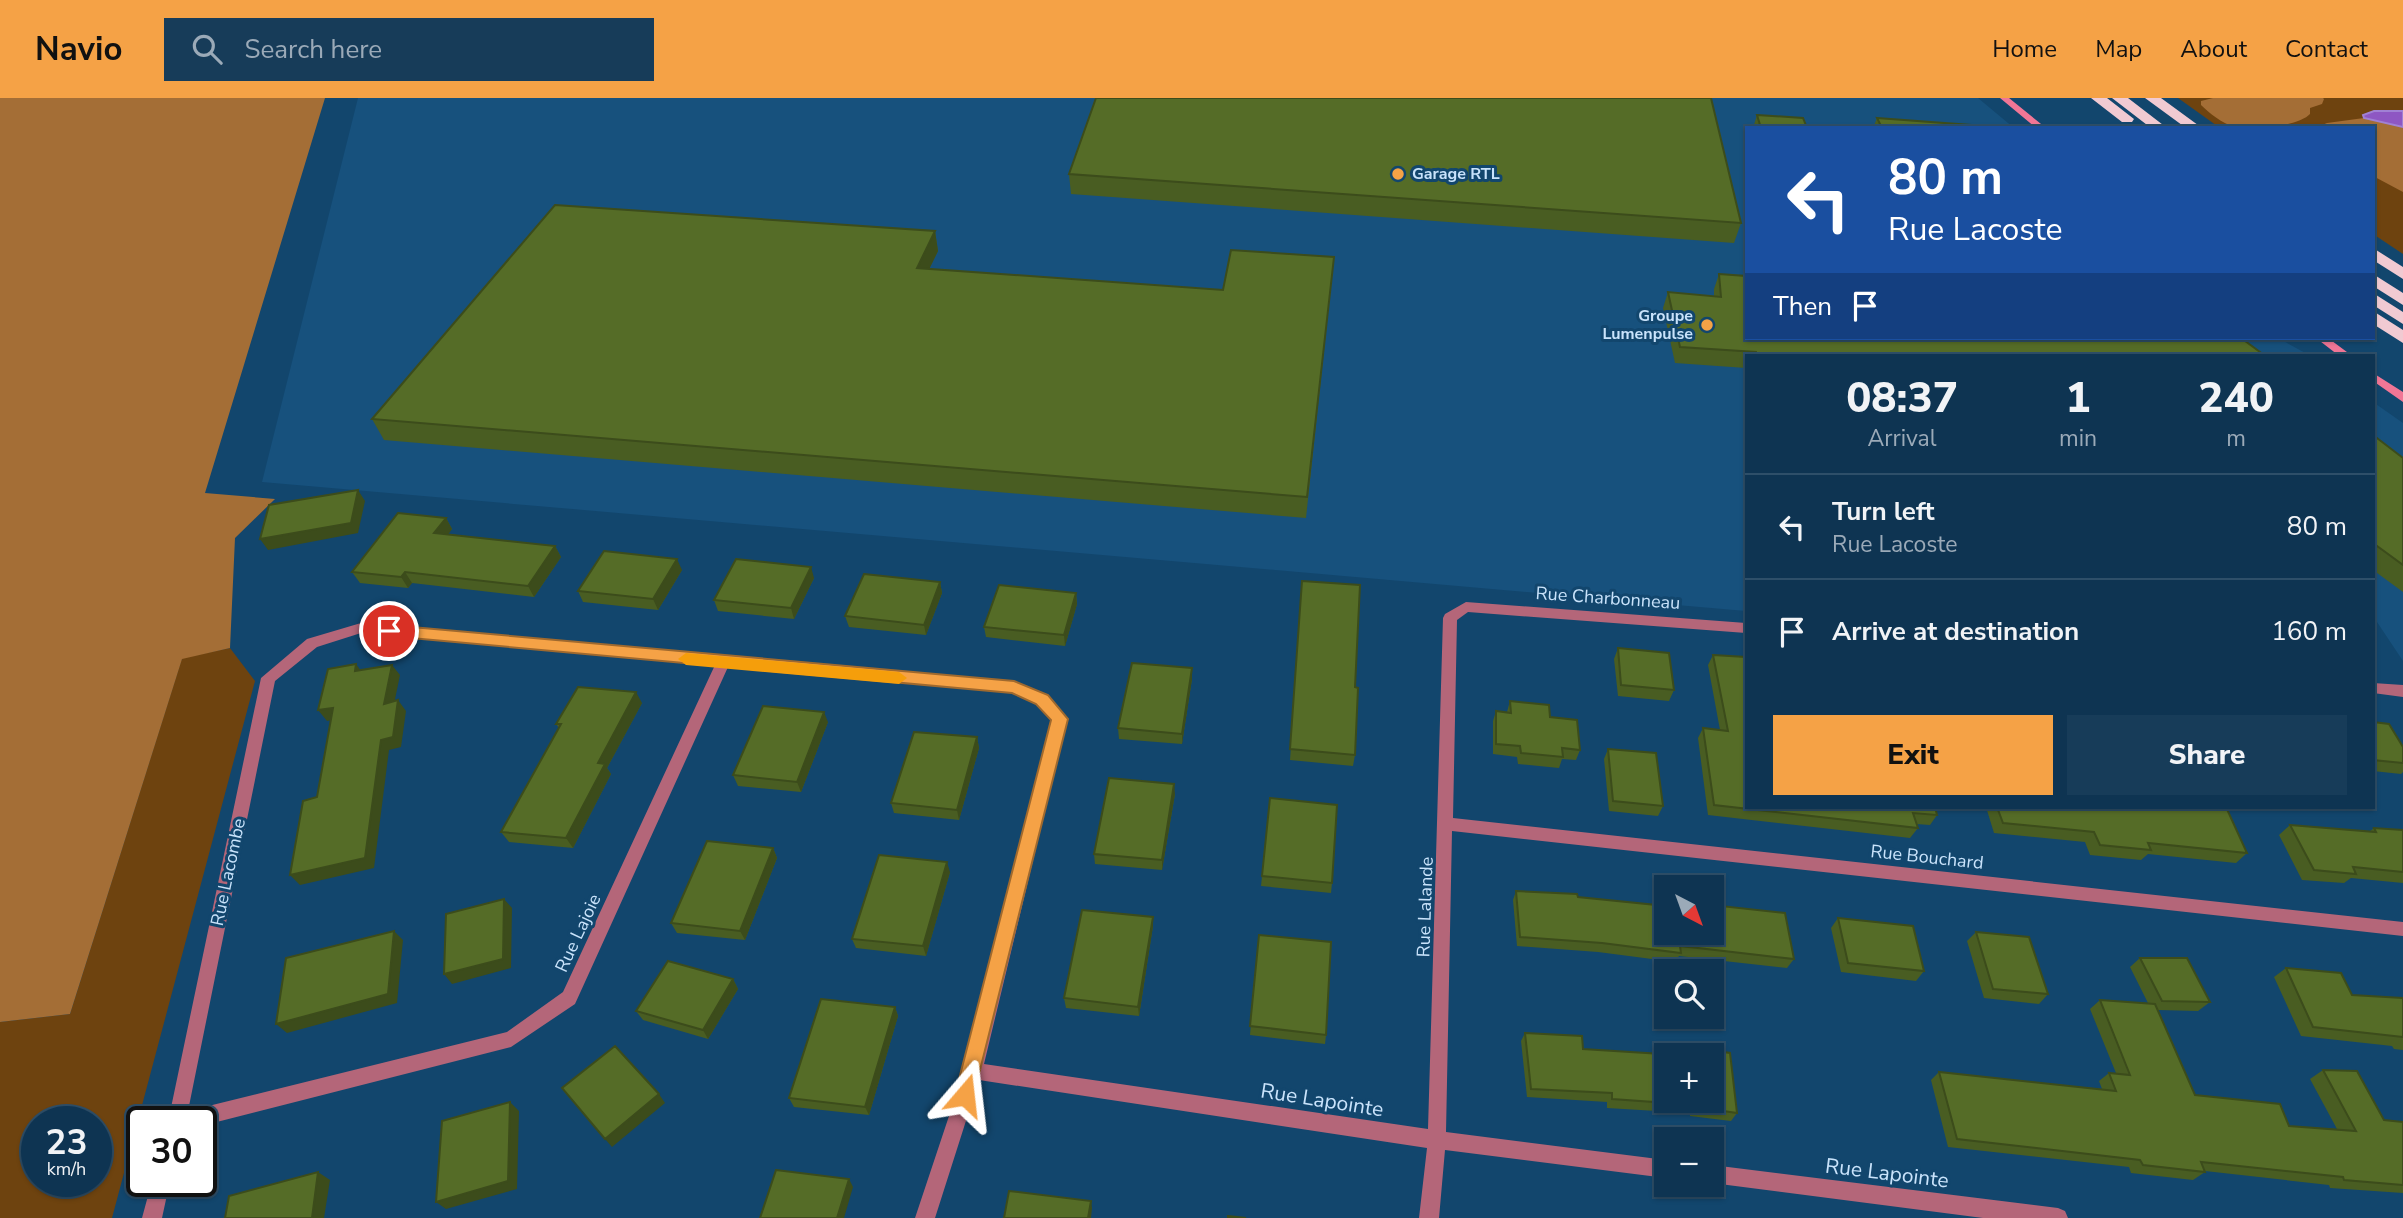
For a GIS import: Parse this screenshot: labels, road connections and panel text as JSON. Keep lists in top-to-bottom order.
{
  "streets": {
    "street": [
      "Rue Charbonneau",
      "Rue Bouchard",
      "Rue Lacombe",
      "Rue Lalande",
      "Rue Lajoie",
      "Rue Lapointe"
    ]
  },
  "crossings": [
    ["Rue Charbonneau", "Rue Lalande"],
    ["Rue Bouchard", "Rue Lalande"],
    ["Rue Lacombe", "Rue Lajoie"],
    ["Rue Lalande", "Rue Lapointe"]
  ],
  "places": ["Garage RTL", "Groupe Lumenpulse"],
  "north": "bottom right",
  "page": {
    "header": "Navio",
    "search": "Search here",
    "nav": [
      "Home",
      "Map",
      "About",
      "Contact"
    ],
    "turn": ["80 m", "Rue Lacoste"],
    "then": "Then",
    "eta": [
      "08:37",
      "Arrival",
      "1",
      "min",
      "240",
      "m"
    ],
    "list": [
      {
        "name": "Turn left",
        "note": "Rue Lacoste",
        "value": "80 m"
      },
      {
        "name": "Arrive at destination",
        "value": "160 m"
      }
    ],
    "buttons": ["Exit", "Share"],
    "map_buttons": ["+", "−"],
    "speed": "23 km/h",
    "limit": "30"
  }
}
